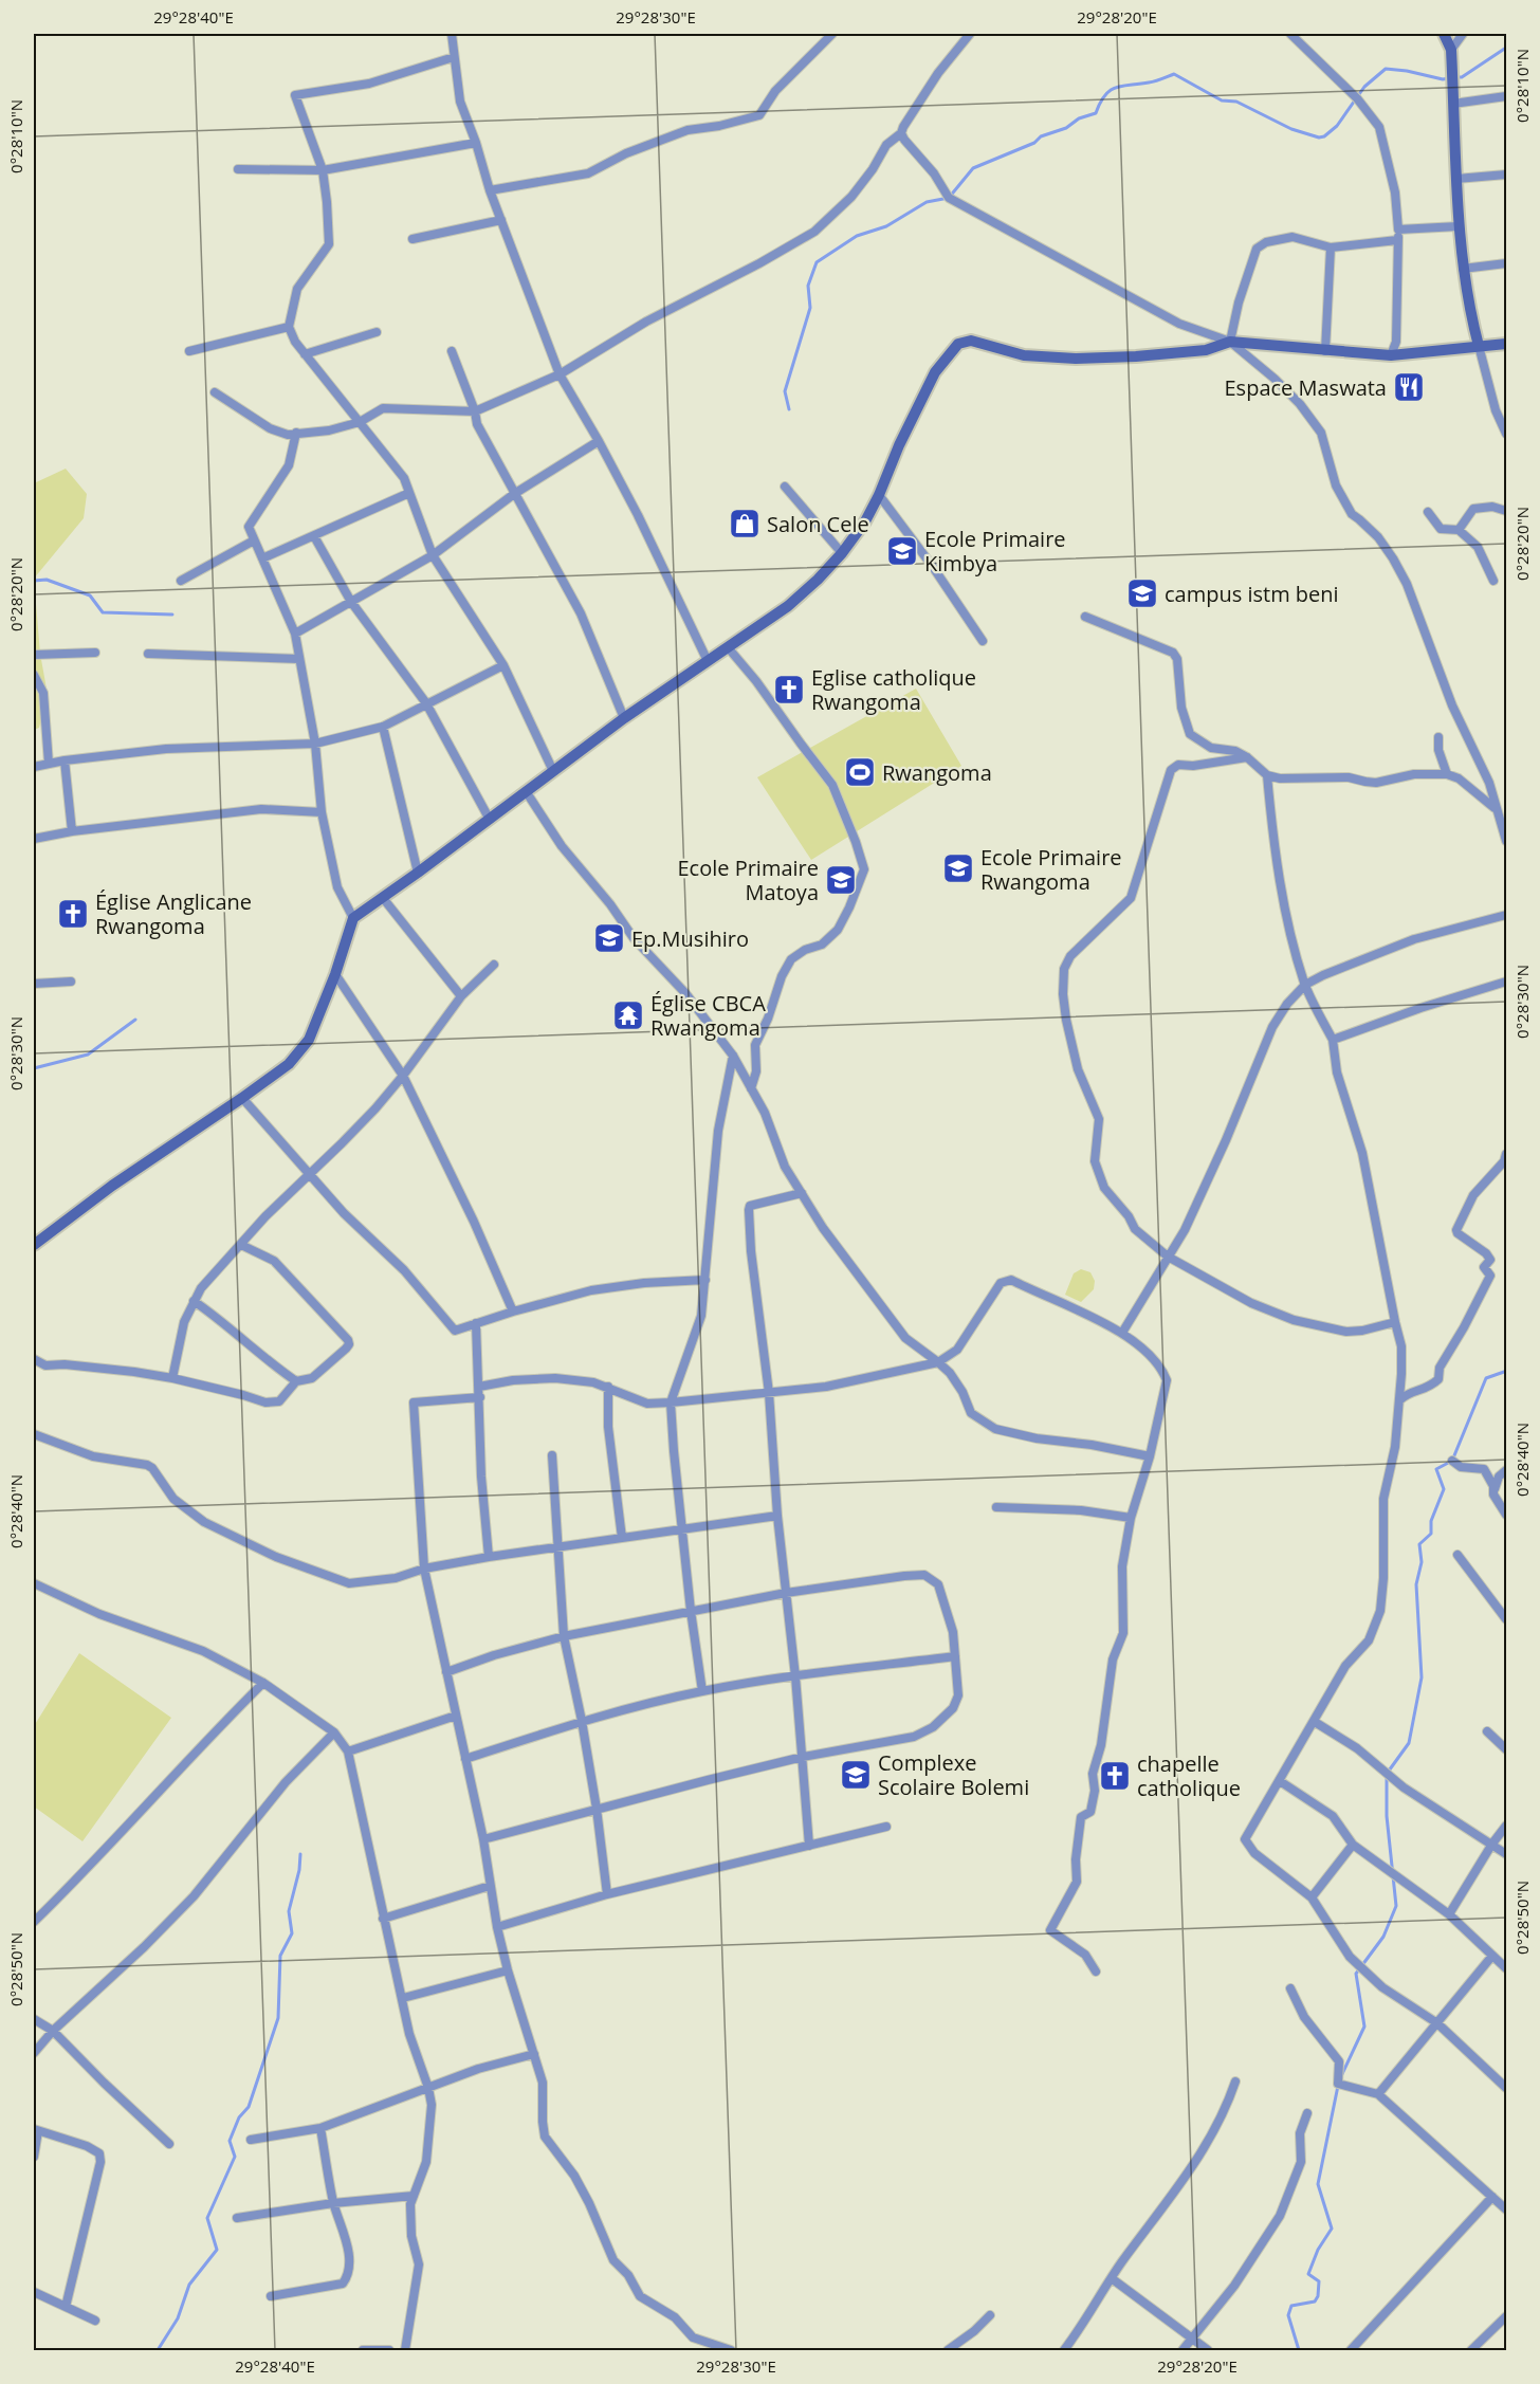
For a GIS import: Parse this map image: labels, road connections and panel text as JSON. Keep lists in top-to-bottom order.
{
  "places": {
    "restaurant": ["Espace Maswata"],
    "shop": ["Salon Cele"],
    "school or university": [
      "Ecole Primaire Kimbya",
      "campus istm beni",
      "Ecole Primaire Rwangoma",
      "Ecole Primaire Matoya",
      "Ep.Musihiro",
      "Complexe Scolaire Bolemi"
    ],
    "church": ["Eglise catholique Rwangoma", "Église Anglicane Rwangoma", "chapelle catholique"],
    "sports": ["Rwangoma"],
    "temple": ["Église CBCA Rwangoma"]
  },
  "coordinates": [
    "29°28'40\"E",
    "29°28'30\"E",
    "29°28'20\"E",
    "0°28'10\"N",
    "0°28'20\"N",
    "0°28'30\"N",
    "0°28'40\"N",
    "0°28'50\"N"
  ]
}
